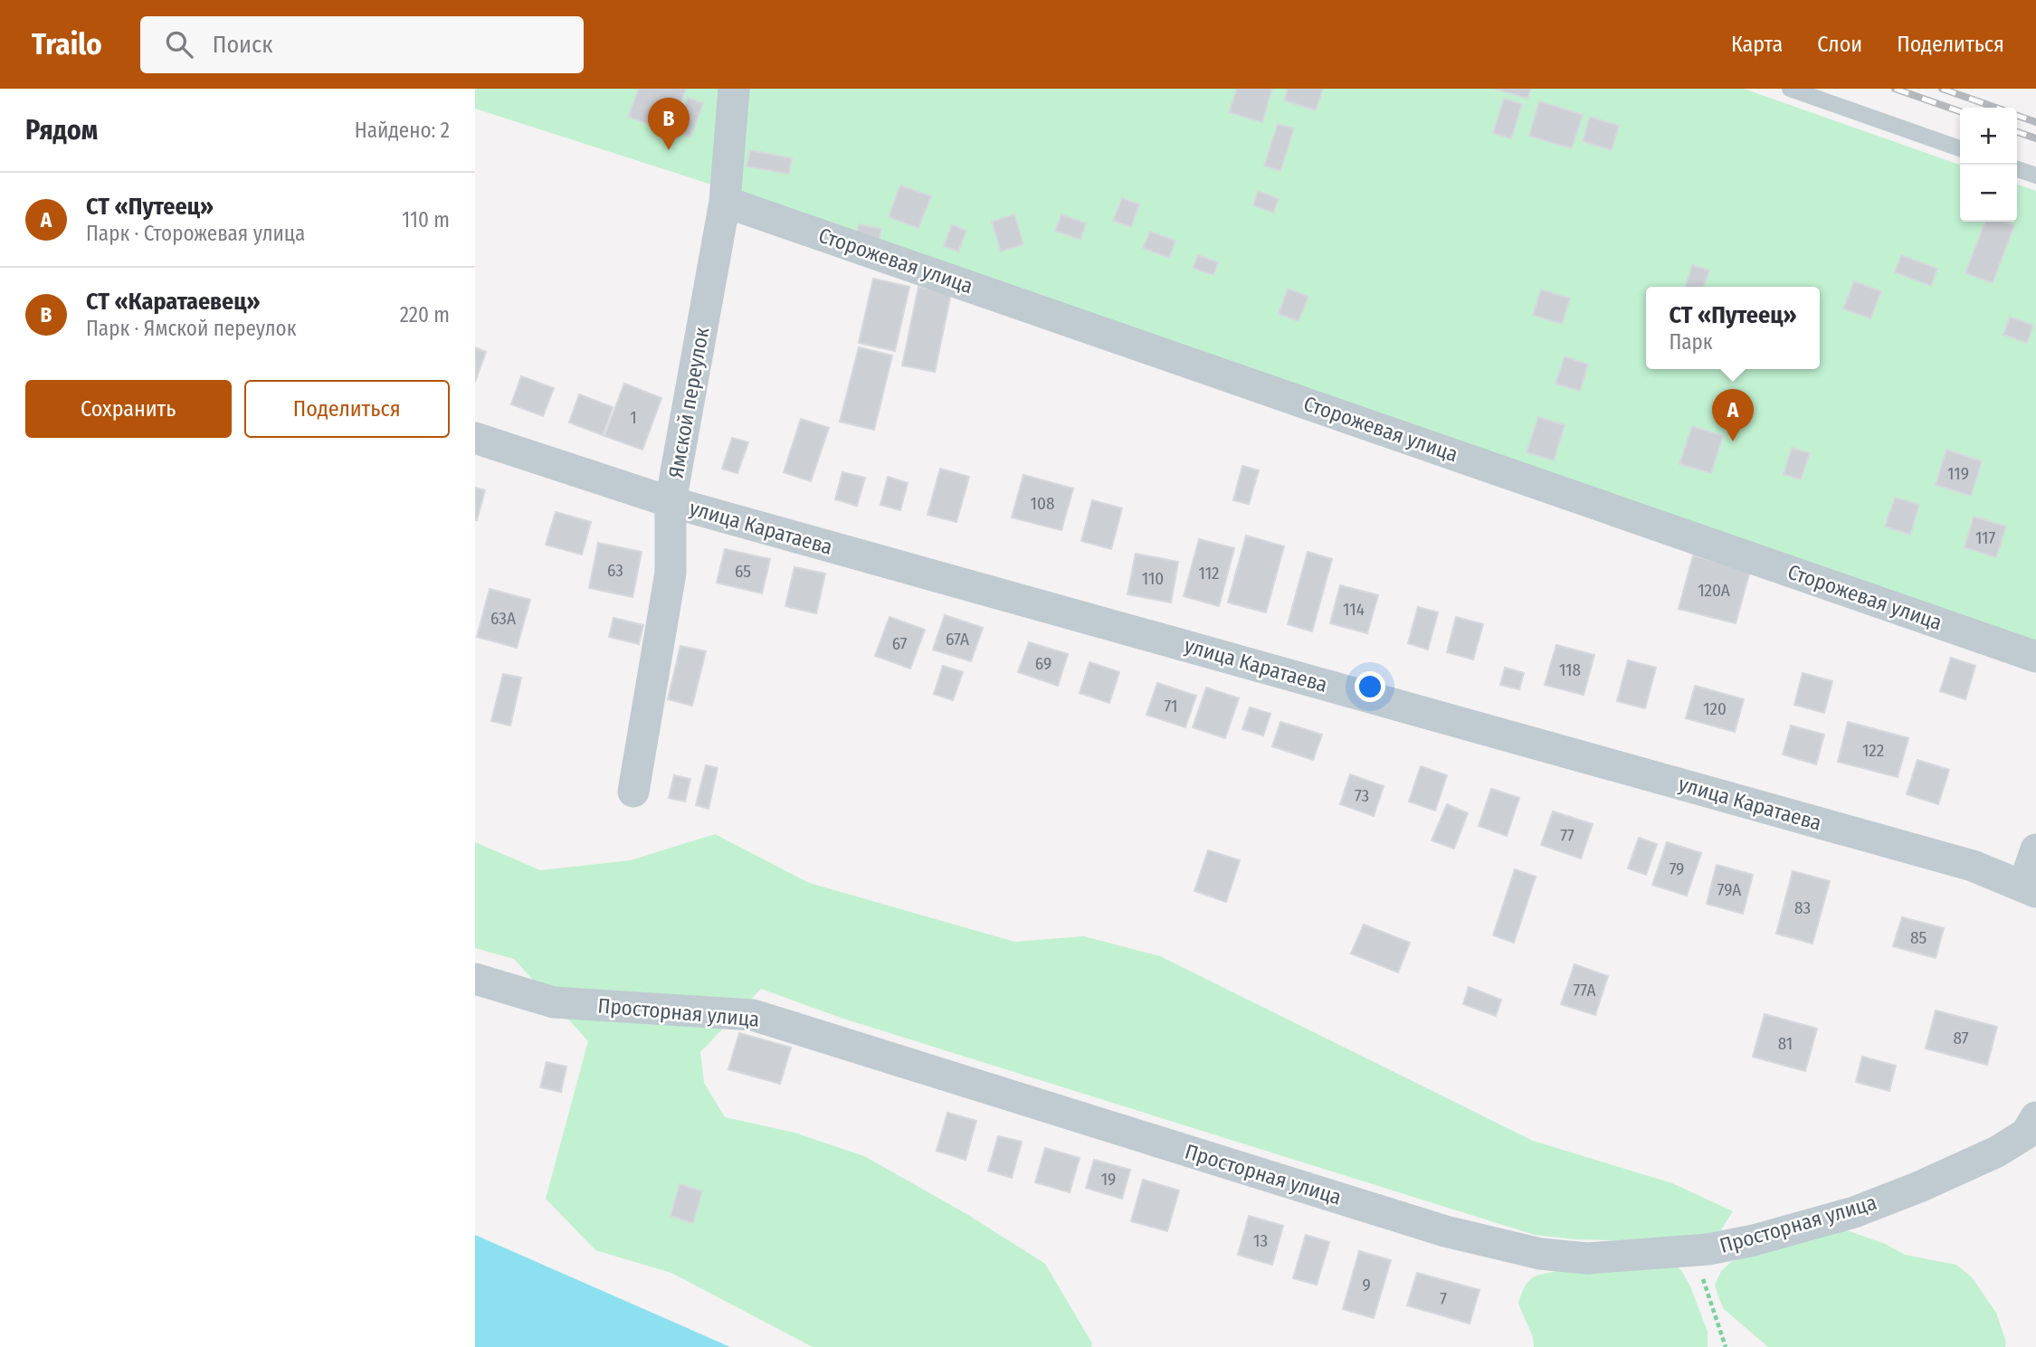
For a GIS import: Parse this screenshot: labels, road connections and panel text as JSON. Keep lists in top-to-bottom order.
{
  "streets": {
    "street": [
      "Сторожевая улица",
      "Ямской переулок",
      "улица Каратаева",
      "Просторная улица"
    ]
  },
  "crossings": [
    ["Сторожевая улица", "Ямской переулок"],
    ["Ямской переулок", "улица Каратаева"]
  ],
  "house_numbers": [
    "1",
    "119",
    "108",
    "117",
    "63",
    "65",
    "112",
    "110",
    "120А",
    "114",
    "63А",
    "67А",
    "67",
    "69",
    "118",
    "71",
    "120",
    "122",
    "73",
    "77",
    "79",
    "79А",
    "83",
    "85",
    "77А",
    "87",
    "81",
    "19",
    "13",
    "9",
    "7"
  ],
  "page": {
    "header": "Trailo",
    "search": "Поиск",
    "nav": ["Карта", "Слои", "Поделиться"],
    "heading": ["Рядом", "Найдено: 2"],
    "pins": ["B", "A"],
    "map_buttons": ["+", "−"],
    "list": [
      {
        "mark": "A",
        "name": "СТ «Путеец»",
        "note": "Парк · Сторожевая улица",
        "value": "110 m"
      },
      {
        "mark": "B",
        "name": "СТ «Каратаевец»",
        "note": "Парк · Ямской переулок",
        "value": "220 m"
      }
    ],
    "popup": ["СТ «Путеец»", "Парк"],
    "buttons": ["Сохранить", "Поделиться"]
  }
}
